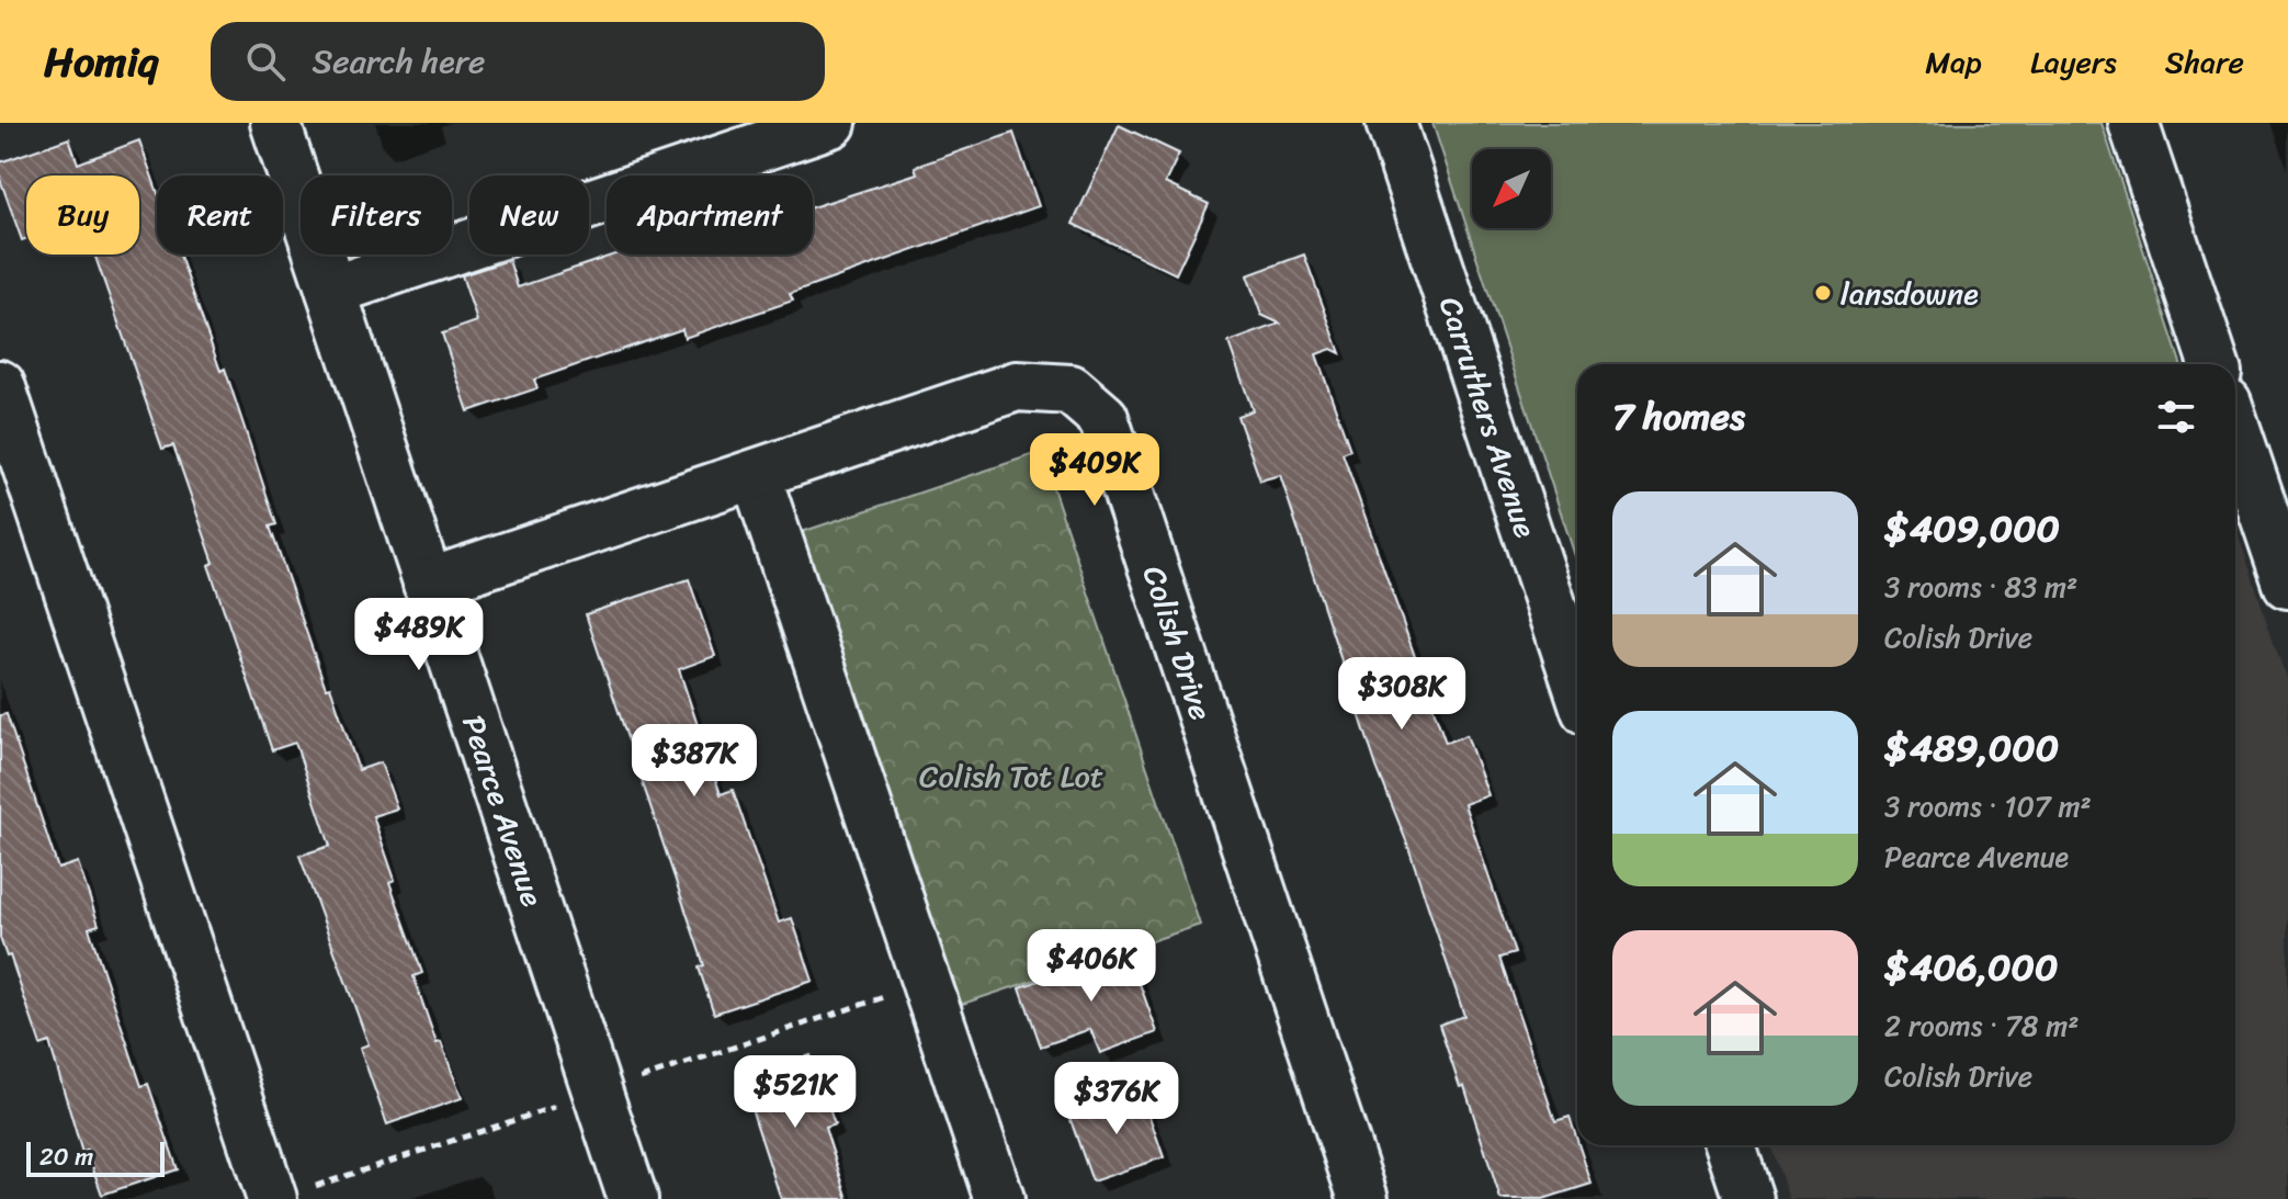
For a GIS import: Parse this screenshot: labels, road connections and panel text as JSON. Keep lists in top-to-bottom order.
{
  "streets": {
    "street": ["Carruthers Avenue", "Colish Drive", "Pearce Avenue"]
  },
  "crossings": [
    ["Colish Drive", "Pearce Avenue"]
  ],
  "parks": ["Colish Tot Lot"],
  "places": ["lansdowne"],
  "scale_bar": "20 m",
  "north": "bottom left",
  "page": {
    "header": "Homiq",
    "search": "Search here",
    "nav": ["Map", "Layers", "Share"],
    "chip": [
      "Buy",
      "Rent",
      "Filters",
      "New",
      "Apartment"
    ],
    "heading": "7 homes",
    "price": [
      "$409K",
      "$489K",
      "$308K",
      "$387K",
      "$406K",
      "$521K",
      "$376K"
    ],
    "list": [
      {
        "name": "$409,000",
        "note": "3 rooms · 83 m² · Colish Drive"
      },
      {
        "name": "$489,000",
        "note": "3 rooms · 107 m² · Pearce Avenue"
      },
      {
        "name": "$406,000",
        "note": "2 rooms · 78 m² · Colish Drive"
      }
    ],
    "scale": "20 m"
  }
}
